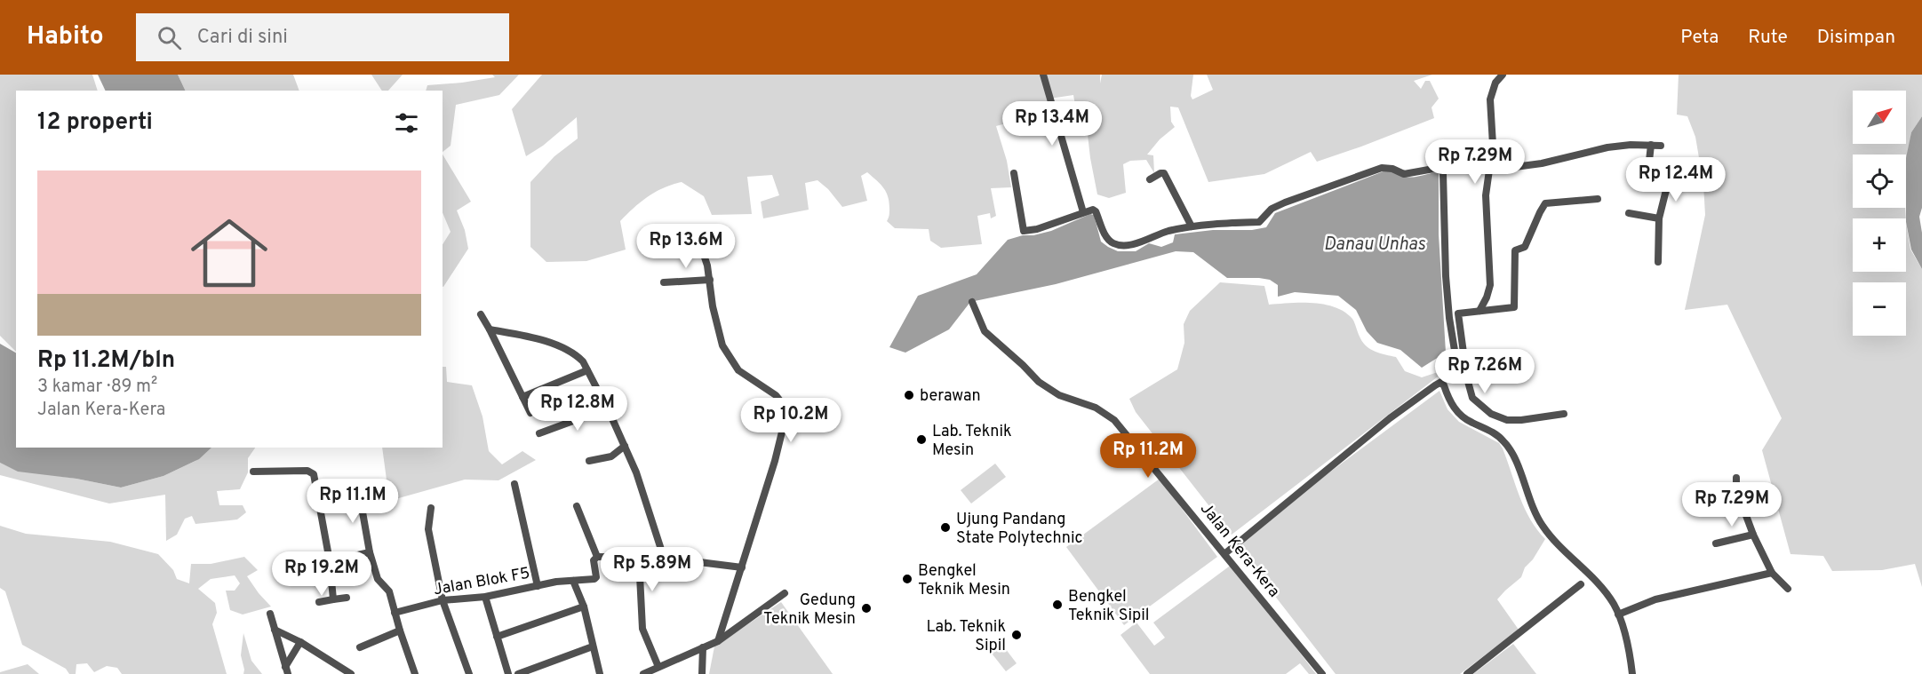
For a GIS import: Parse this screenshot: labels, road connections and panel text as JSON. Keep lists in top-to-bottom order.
{
  "streets": {
    "street": ["Jalan Kera-Kera", "Jalan Blok F5"]
  },
  "water": ["Danau Unhas"],
  "places": [
    "berawan",
    "Lab. Teknik Mesin",
    "Ujung Pandang State Polytechnic",
    "Bengkel Teknik Mesin",
    "Bengkel Teknik Sipil",
    "Gedung Teknik Mesin",
    "Lab. Teknik Sipil"
  ],
  "north": "top right",
  "page": {
    "header": "Habito",
    "search": "Cari di sini",
    "nav": ["Peta", "Rute", "Disimpan"],
    "map_buttons": ["+", "−"],
    "heading": "12 properti",
    "price": [
      "Rp 13.4M",
      "Rp 7.29M",
      "Rp 12.4M",
      "Rp 13.6M",
      "Rp 7.26M",
      "Rp 12.8M",
      "Rp 10.2M",
      "Rp 11.2M",
      "Rp 11.1M",
      "Rp 7.29M",
      "Rp 5.89M",
      "Rp 19.2M"
    ],
    "list": [
      {
        "name": "Rp 11.2M/bln",
        "note": "3 kamar · 89 m² · Jalan Kera-Kera"
      }
    ]
  }
}
